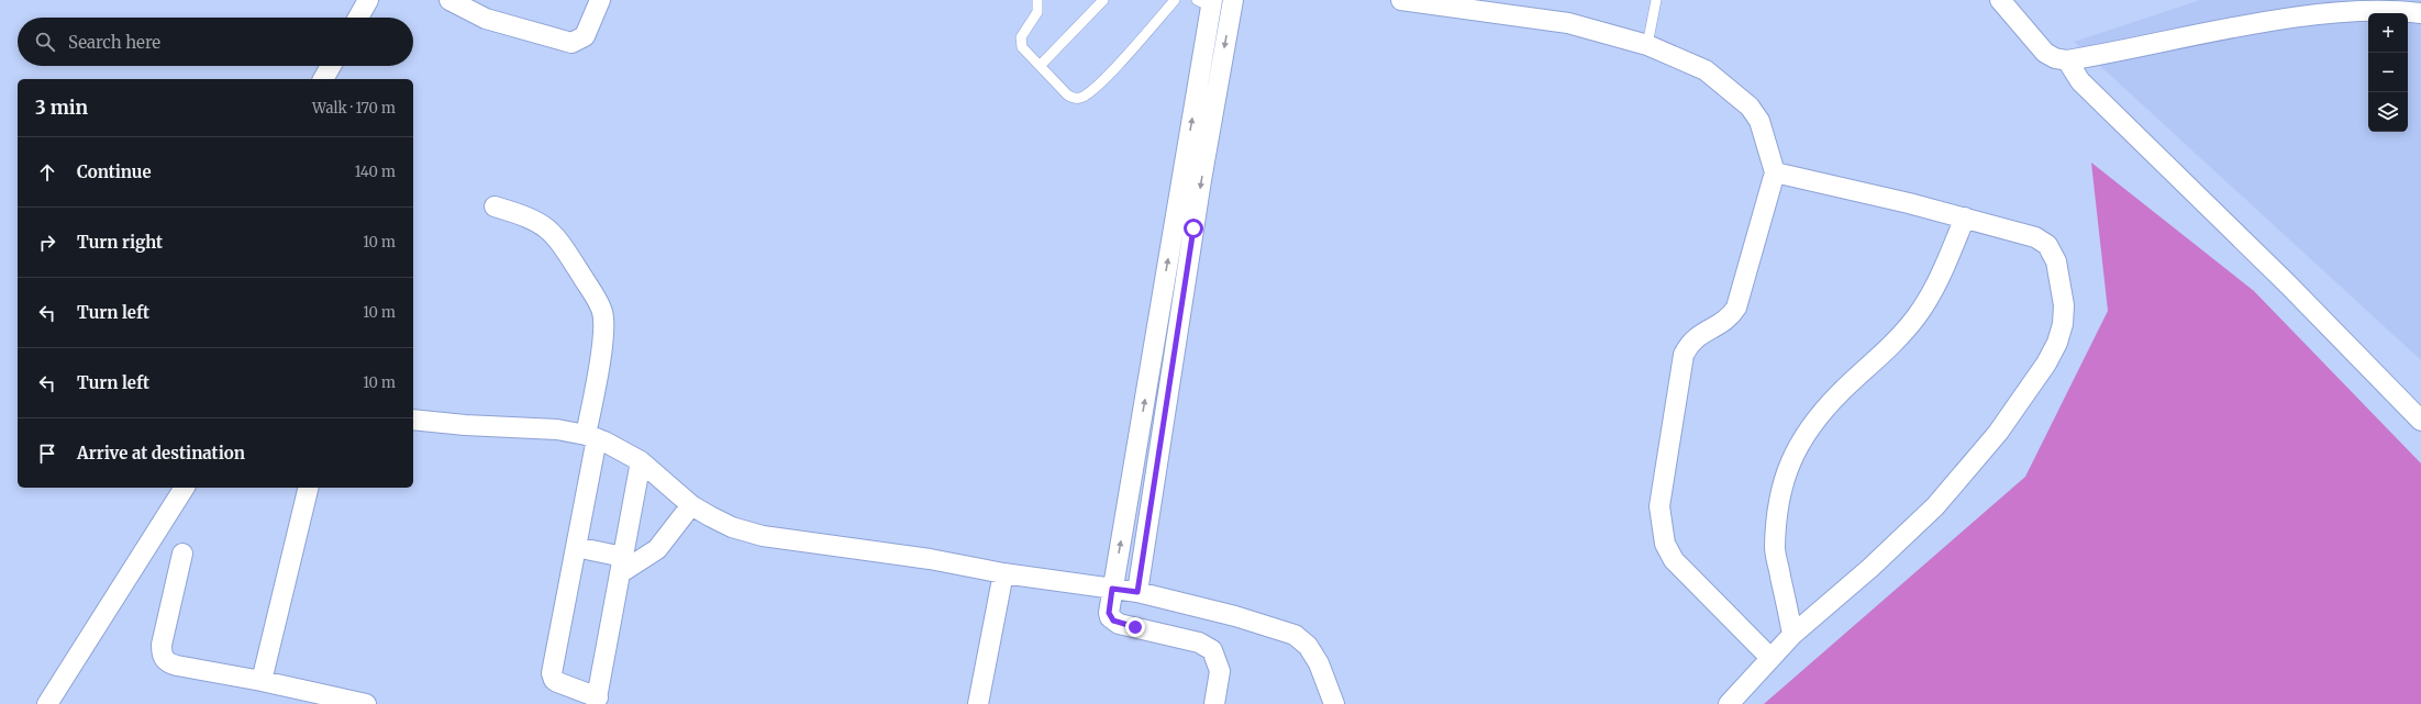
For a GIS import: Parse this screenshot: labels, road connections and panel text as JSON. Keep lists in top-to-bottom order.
{
  "page": {
    "map_buttons": ["+", "−"],
    "search": "Search here",
    "heading": ["3 min", "Walk · 170 m"],
    "list": [
      ["Continue", "140 m"],
      ["Turn right", "10 m"],
      ["Turn left", "10 m"],
      ["Turn left", "10 m"],
      "Arrive at destination"
    ]
  }
}
